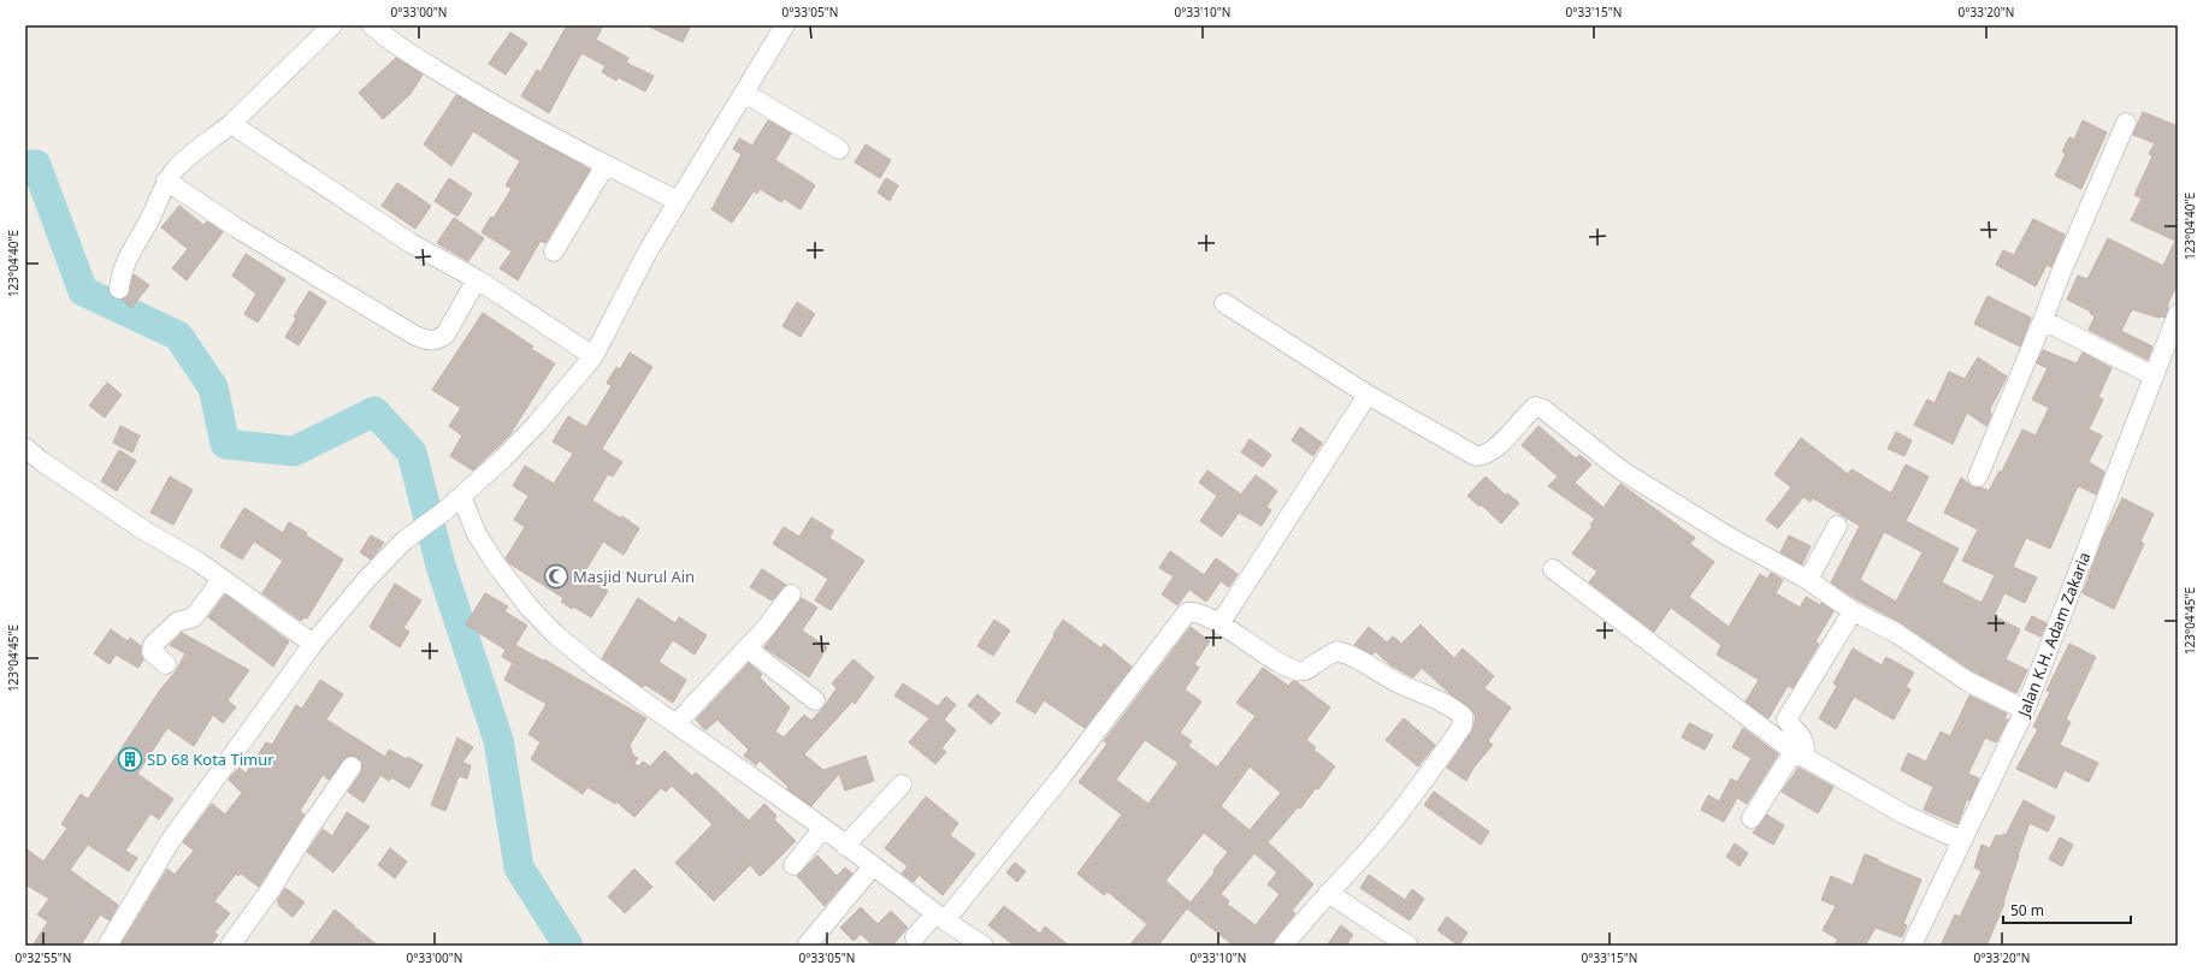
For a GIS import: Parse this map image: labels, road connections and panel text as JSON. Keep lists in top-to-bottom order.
{
  "streets": {
    "street": ["Jalan K.H. Adam Zakaria"]
  },
  "places": {
    "mosque": ["Masjid Nurul Ain"],
    "building": ["SD 68 Kota Timur"]
  },
  "scale_bar": "50 m",
  "coordinates": [
    "0°33'00\"N",
    "0°33'05\"N",
    "0°33'10\"N",
    "0°33'15\"N",
    "0°33'20\"N",
    "123°04'40\"E",
    "123°04'45\"E",
    "0°32'55\"N"
  ]
}
